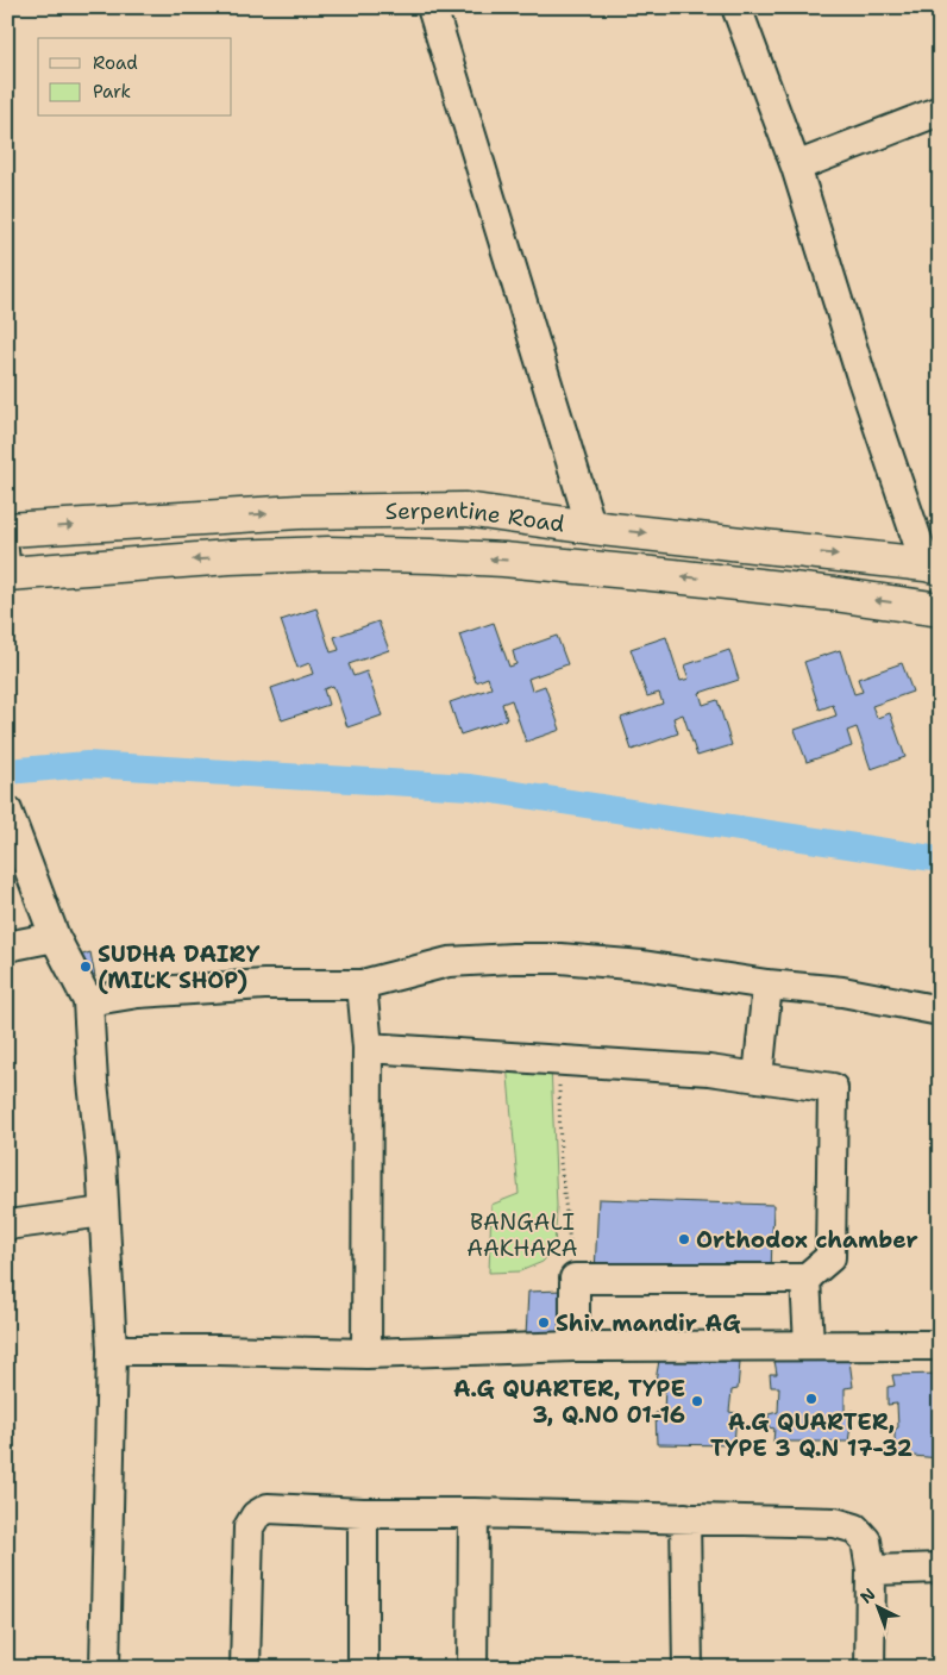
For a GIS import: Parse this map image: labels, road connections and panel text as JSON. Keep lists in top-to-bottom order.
{
  "streets": {
    "main road": ["Serpentine Road"]
  },
  "parks": ["BANGALI AAKHARA"],
  "places": [
    "SUDHA DAIRY (MILK SHOP)",
    "Orthodox chamber",
    "Shiv mandir AG",
    "A.G QUARTER, TYPE 3 Q.N 17-32",
    "A.G QUARTER, TYPE 3, Q.NO 01-16"
  ],
  "legend": ["Road", "Park"],
  "north": "top left"
}
